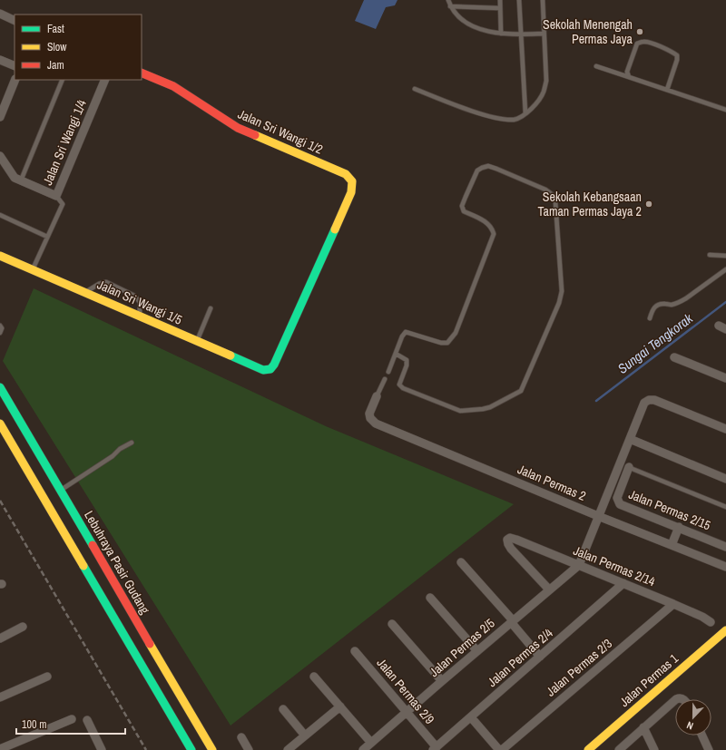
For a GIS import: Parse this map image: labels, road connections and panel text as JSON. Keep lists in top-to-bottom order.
{
  "streets": {
    "main road": [
      "Jalan Sri Wangi 1/2",
      "Jalan Sri Wangi 1/5",
      "Lebuhraya Pasir Gudang",
      "Jalan Permas 1"
    ],
    "street": [
      "Jalan Sri Wangi 1/4",
      "Jalan Permas 2",
      "Jalan Permas 2/15",
      "Jalan Permas 2/14",
      "Jalan Permas 2/5",
      "Jalan Permas 2/4",
      "Jalan Permas 2/3",
      "Jalan Permas 2/9"
    ]
  },
  "crossings": [
    ["Jalan Sri Wangi 1/2", "Jalan Sri Wangi 1/5"],
    ["Jalan Permas 2/14", "Jalan Permas 2/5"],
    ["Jalan Permas 2/14", "Jalan Permas 2/4"],
    ["Jalan Permas 2/14", "Jalan Permas 2/3"],
    ["Jalan Permas 2/5", "Jalan Permas 2/9"],
    ["Jalan Permas 2/4", "Jalan Permas 2/9"]
  ],
  "water": ["Sungai Tengkorak"],
  "places": ["Sekolah Menengah Permas Jaya", "Sekolah Kebangsaan Taman Permas Jaya 2"],
  "legend": ["Fast", "Slow", "Jam"],
  "scale_bar": "100 m",
  "north": "bottom"
}
